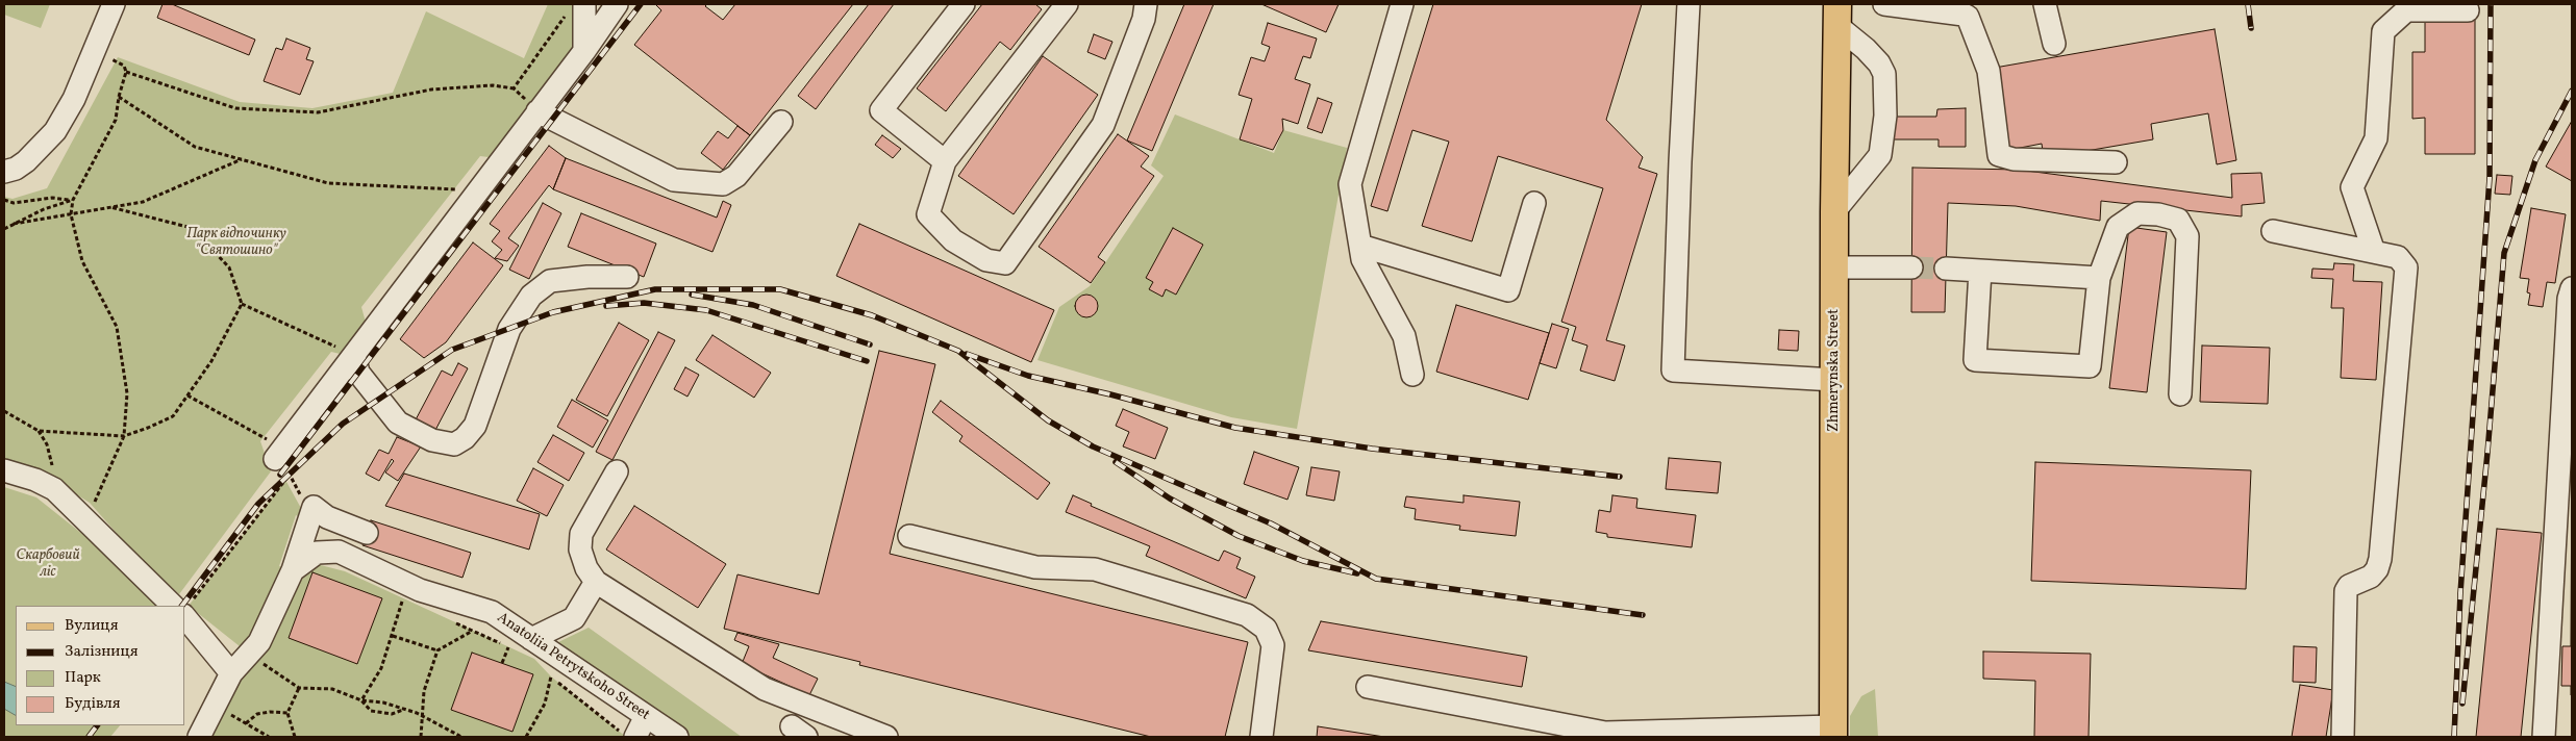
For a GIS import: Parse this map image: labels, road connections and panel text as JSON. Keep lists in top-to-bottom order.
{
  "streets": {
    "main road": ["Zhmerynska Street"],
    "street": ["Anatoliia Petrytskoho Street"]
  },
  "parks": ["Парк відпочинку \"Святошино\"", "Скарбовий ліс"],
  "legend": [
    "Вулиця",
    "Залізниця",
    "Парк",
    "Будівля"
  ]
}
